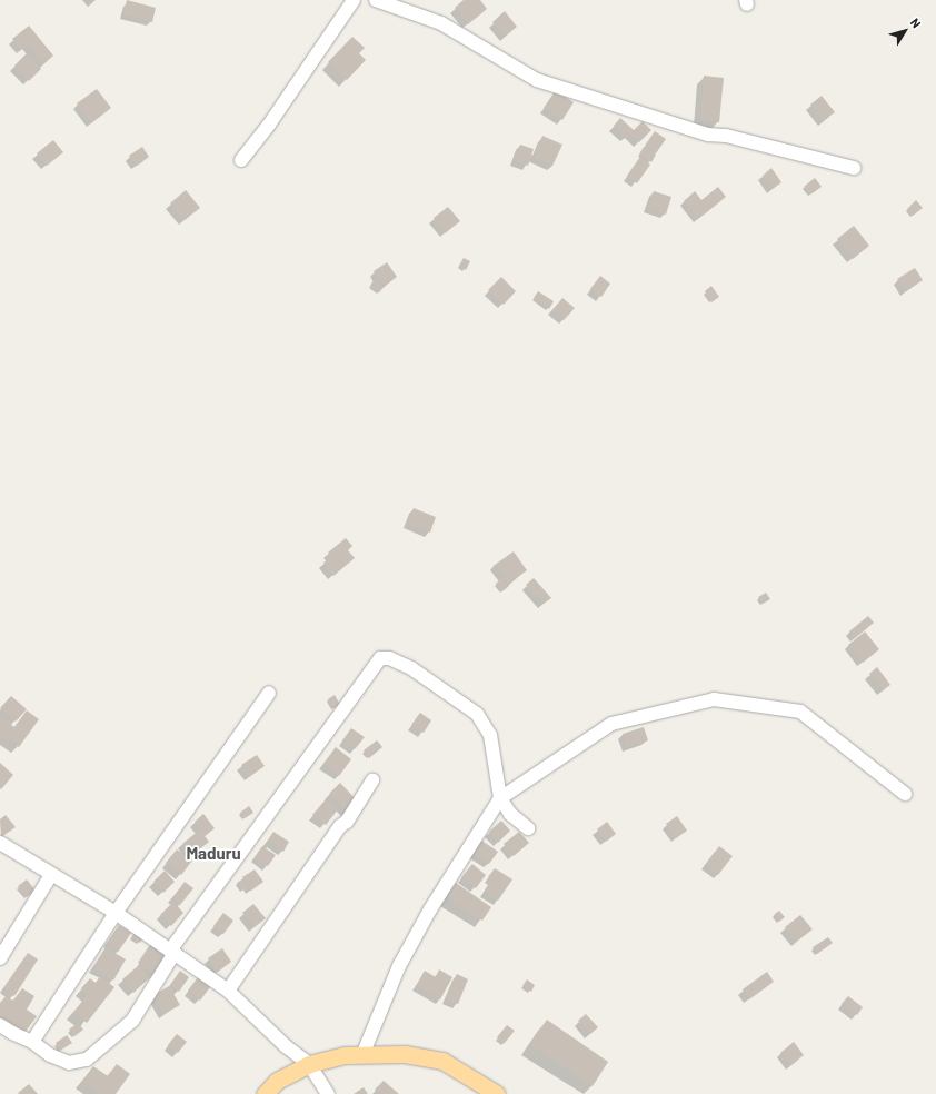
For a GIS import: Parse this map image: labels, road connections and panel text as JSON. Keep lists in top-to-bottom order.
{
  "districts": ["Maduru"],
  "north": "top right"
}
